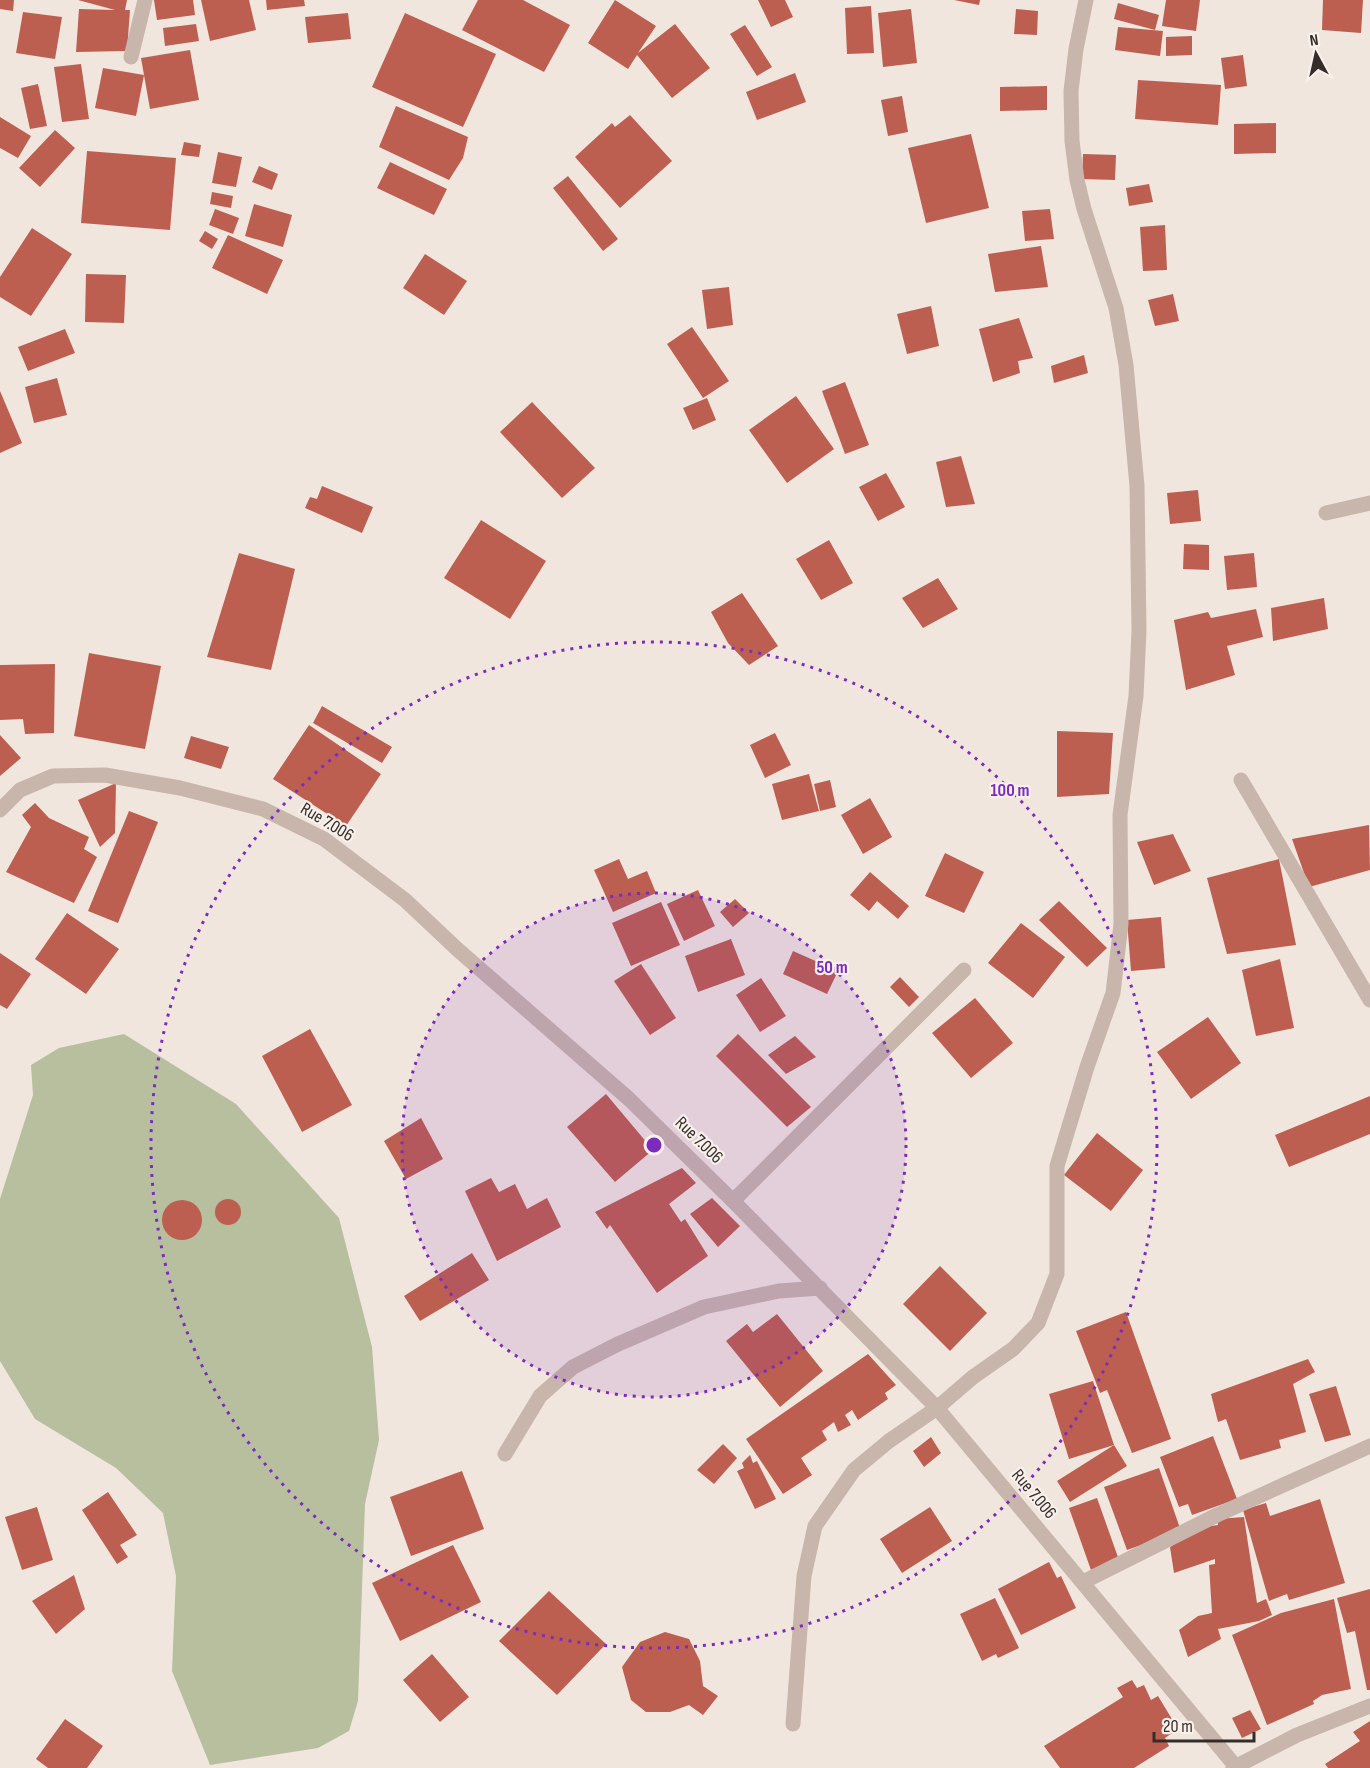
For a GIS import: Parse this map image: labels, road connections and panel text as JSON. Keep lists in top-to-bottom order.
{
  "streets": {
    "street": ["Rue 7.006"]
  },
  "scale_bar": "20 m",
  "north": "top",
  "rings": ["100 m", "50 m"]
}
